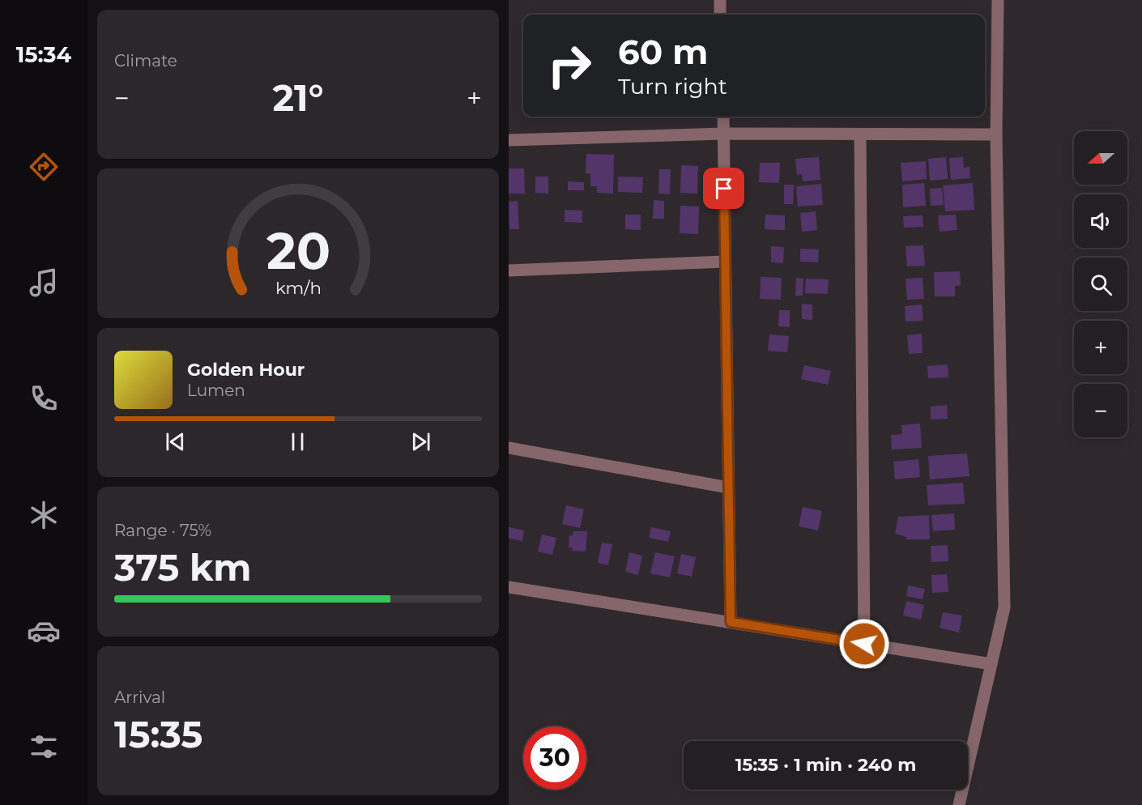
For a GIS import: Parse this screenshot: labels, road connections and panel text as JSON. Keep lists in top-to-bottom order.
{
  "north": "left",
  "page": {
    "tabs": "15:34",
    "tile": [
      "Climate",
      ["Range · 75%", "375 km"],
      ["Arrival", "15:35"]
    ],
    "turn": ["60 m", "Turn right"],
    "heat": ["−", "21°", "+"],
    "map_buttons": ["+", "−"],
    "song": ["Golden Hour", "Lumen"],
    "limit": "30",
    "trip": "15:35 · 1 min · 240 m",
    "gauge": ["20", "km/h"]
  }
}
